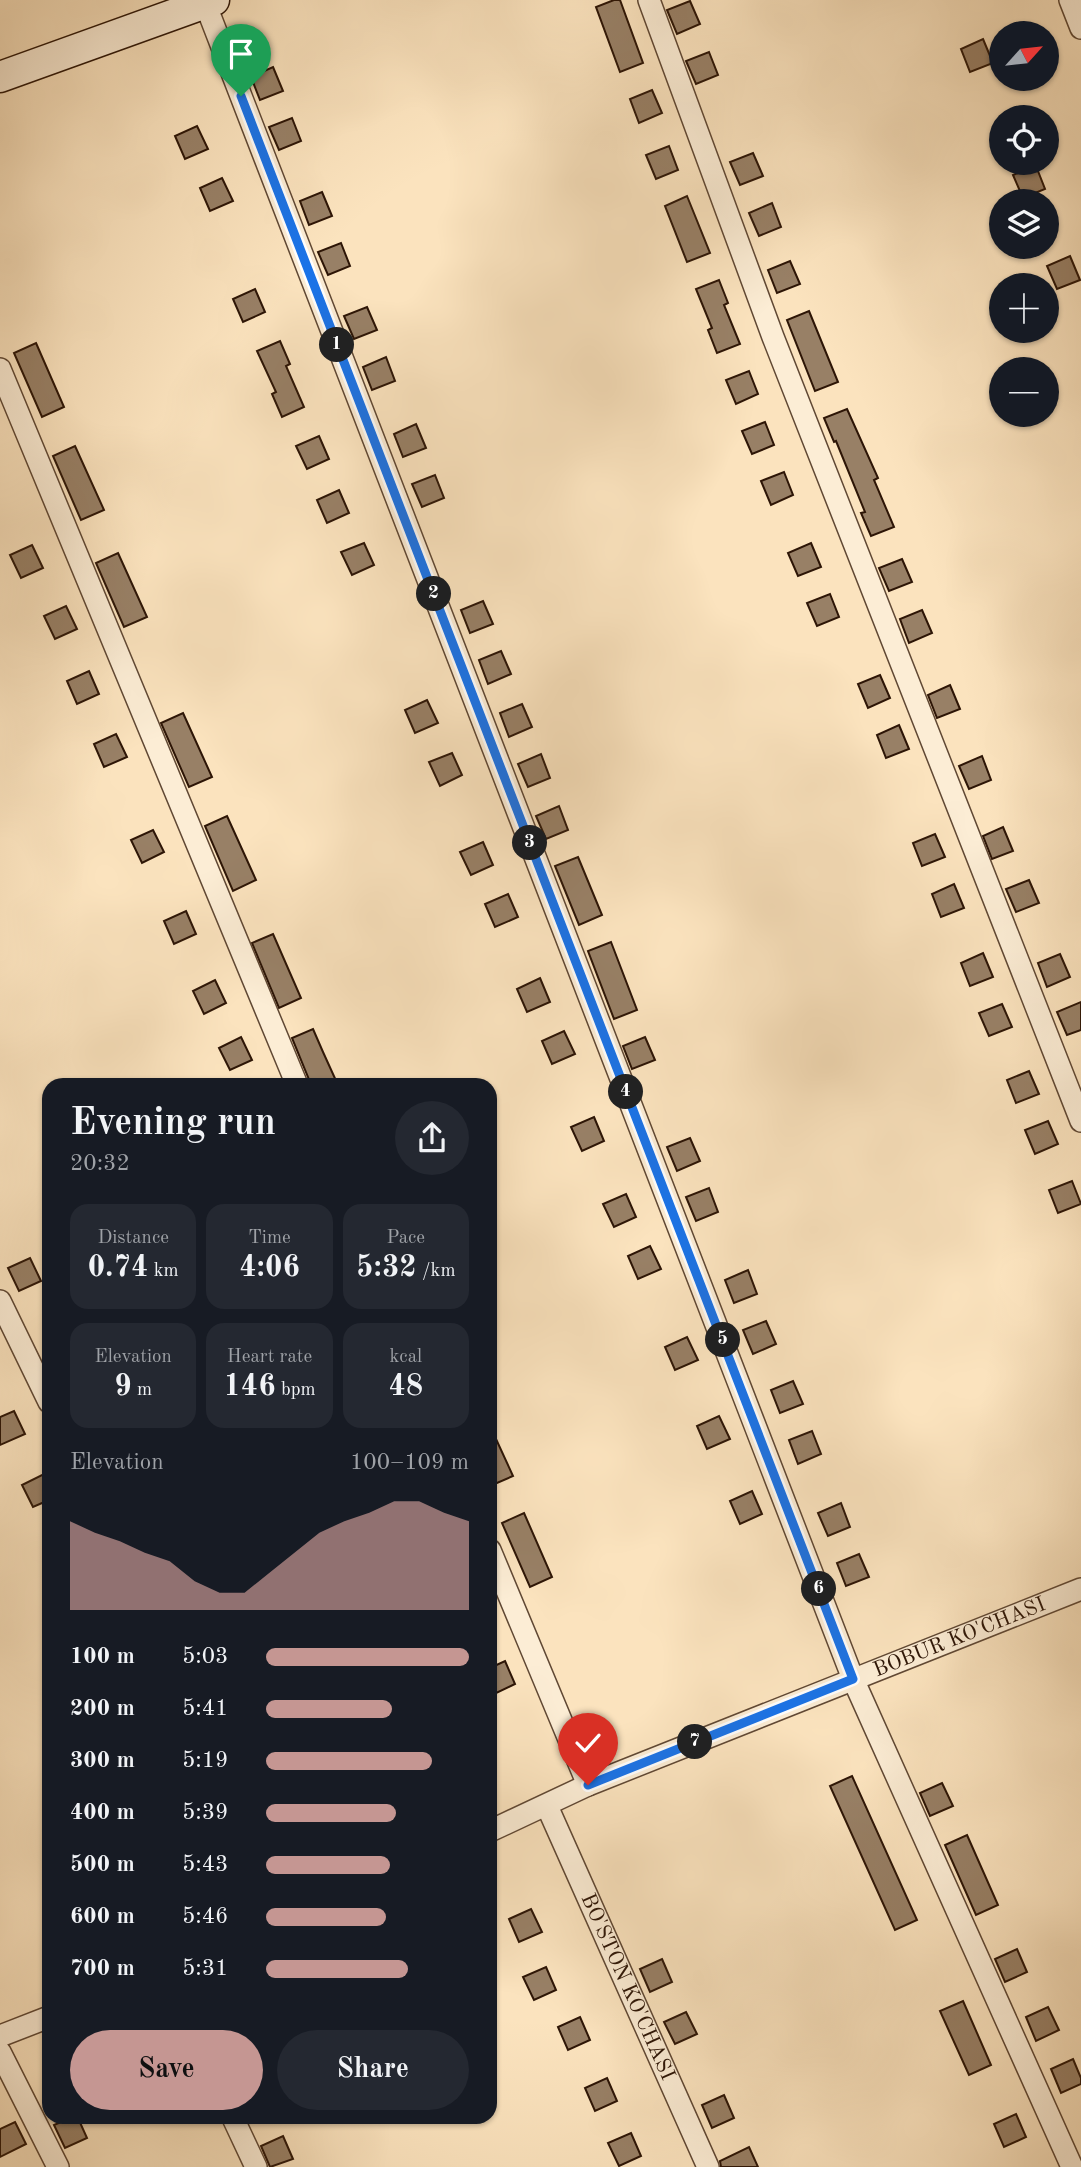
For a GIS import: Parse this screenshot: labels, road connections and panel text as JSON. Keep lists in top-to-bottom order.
{
  "streets": {
    "street": ["BOBUR KO'CHASI", "BO'STON KO'CHASI"]
  },
  "crossings": [
    ["BOBUR KO'CHASI", "BO'STON KO'CHASI"]
  ],
  "north": "top right",
  "page": {
    "map_buttons": ["+", "−"],
    "pins": [
      "1",
      "2",
      "3",
      "4",
      "5",
      "6",
      "7"
    ],
    "heading": ["Evening run", "20:32"],
    "stats": [
      ["Distance", "0.74 km"],
      ["Time", "4:06"],
      ["Pace", "5:32 /km"],
      ["Elevation", "9 m"],
      ["Heart rate", "146 bpm"],
      ["kcal", "48"]
    ],
    "chart": ["Elevation", "100–109 m"],
    "list": [
      {
        "name": "100 m",
        "note": "5:03"
      },
      {
        "name": "200 m",
        "note": "5:41"
      },
      {
        "name": "300 m",
        "note": "5:19"
      },
      {
        "name": "400 m",
        "note": "5:39"
      },
      {
        "name": "500 m",
        "note": "5:43"
      },
      {
        "name": "600 m",
        "note": "5:46"
      },
      {
        "name": "700 m",
        "note": "5:31"
      }
    ],
    "buttons": ["Save", "Share"]
  }
}
